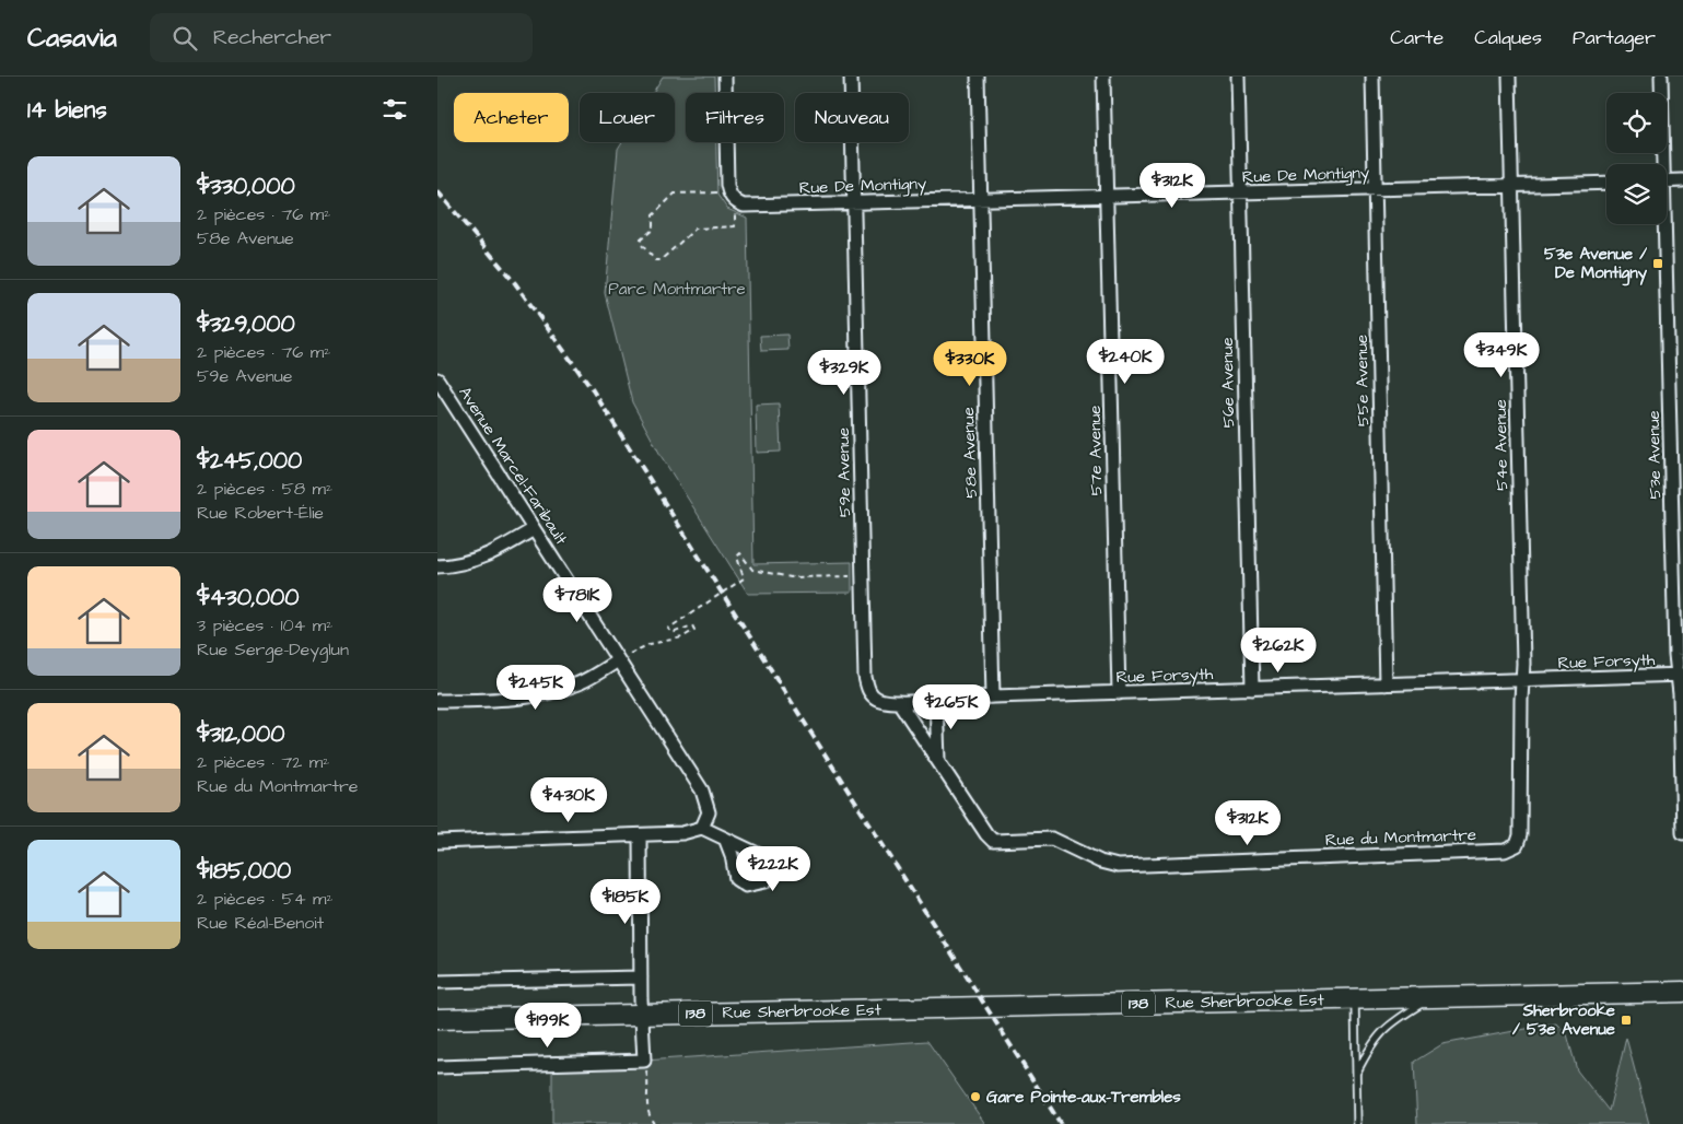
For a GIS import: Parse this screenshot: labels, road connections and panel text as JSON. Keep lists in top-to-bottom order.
{
  "streets": {
    "main road": ["Rue Sherbrooke Est", "138"],
    "street": [
      "Rue De Montigny",
      "55e Avenue",
      "56e Avenue",
      "54e Avenue",
      "57e Avenue",
      "58e Avenue",
      "53e Avenue",
      "Avenue Marcel-Faribault",
      "59e Avenue",
      "Rue Forsyth",
      "Rue du Montmartre"
    ]
  },
  "crossings": [
    ["Rue De Montigny", "55e Avenue"],
    ["Rue De Montigny", "56e Avenue"],
    ["Rue De Montigny", "54e Avenue"],
    ["Rue De Montigny", "57e Avenue"],
    ["Rue De Montigny", "58e Avenue"],
    ["Rue De Montigny", "59e Avenue"],
    ["55e Avenue", "Rue Forsyth"],
    ["56e Avenue", "Rue Forsyth"],
    ["54e Avenue", "Rue Forsyth"],
    ["54e Avenue", "Rue du Montmartre"],
    ["57e Avenue", "Rue Forsyth"],
    ["58e Avenue", "Rue Forsyth"],
    ["53e Avenue", "Rue Forsyth"],
    ["59e Avenue", "Rue Forsyth"],
    ["Rue Forsyth", "Rue du Montmartre"]
  ],
  "parks": ["Parc Montmartre"],
  "places": {
    "transit": ["53e Avenue / De Montigny", "Sherbrooke / 53e Avenue"],
    "other": ["Gare Pointe-aux-Trembles"]
  },
  "page": {
    "header": "Casavia",
    "search": "Rechercher",
    "nav": ["Carte", "Calques", "Partager"],
    "heading": "14 biens",
    "chip": [
      "Acheter",
      "Louer",
      "Filtres",
      "Nouveau"
    ],
    "list": [
      {
        "name": "$330,000",
        "note": "2 pièces · 76 m² · 58e Avenue"
      },
      {
        "name": "$329,000",
        "note": "2 pièces · 76 m² · 59e Avenue"
      },
      {
        "name": "$245,000",
        "note": "2 pièces · 58 m² · Rue Robert-Élie"
      },
      {
        "name": "$430,000",
        "note": "3 pièces · 104 m² · Rue Serge-Deyglun"
      },
      {
        "name": "$312,000",
        "note": "2 pièces · 72 m² · Rue du Montmartre"
      },
      {
        "name": "$185,000",
        "note": "2 pièces · 54 m² · Rue Réal-Benoit"
      }
    ],
    "price": [
      "$312K",
      "$349K",
      "$240K",
      "$330K",
      "$329K",
      "$781K",
      "$262K",
      "$245K",
      "$265K",
      "$430K",
      "$312K",
      "$222K",
      "$185K",
      "$199K"
    ]
  }
}
